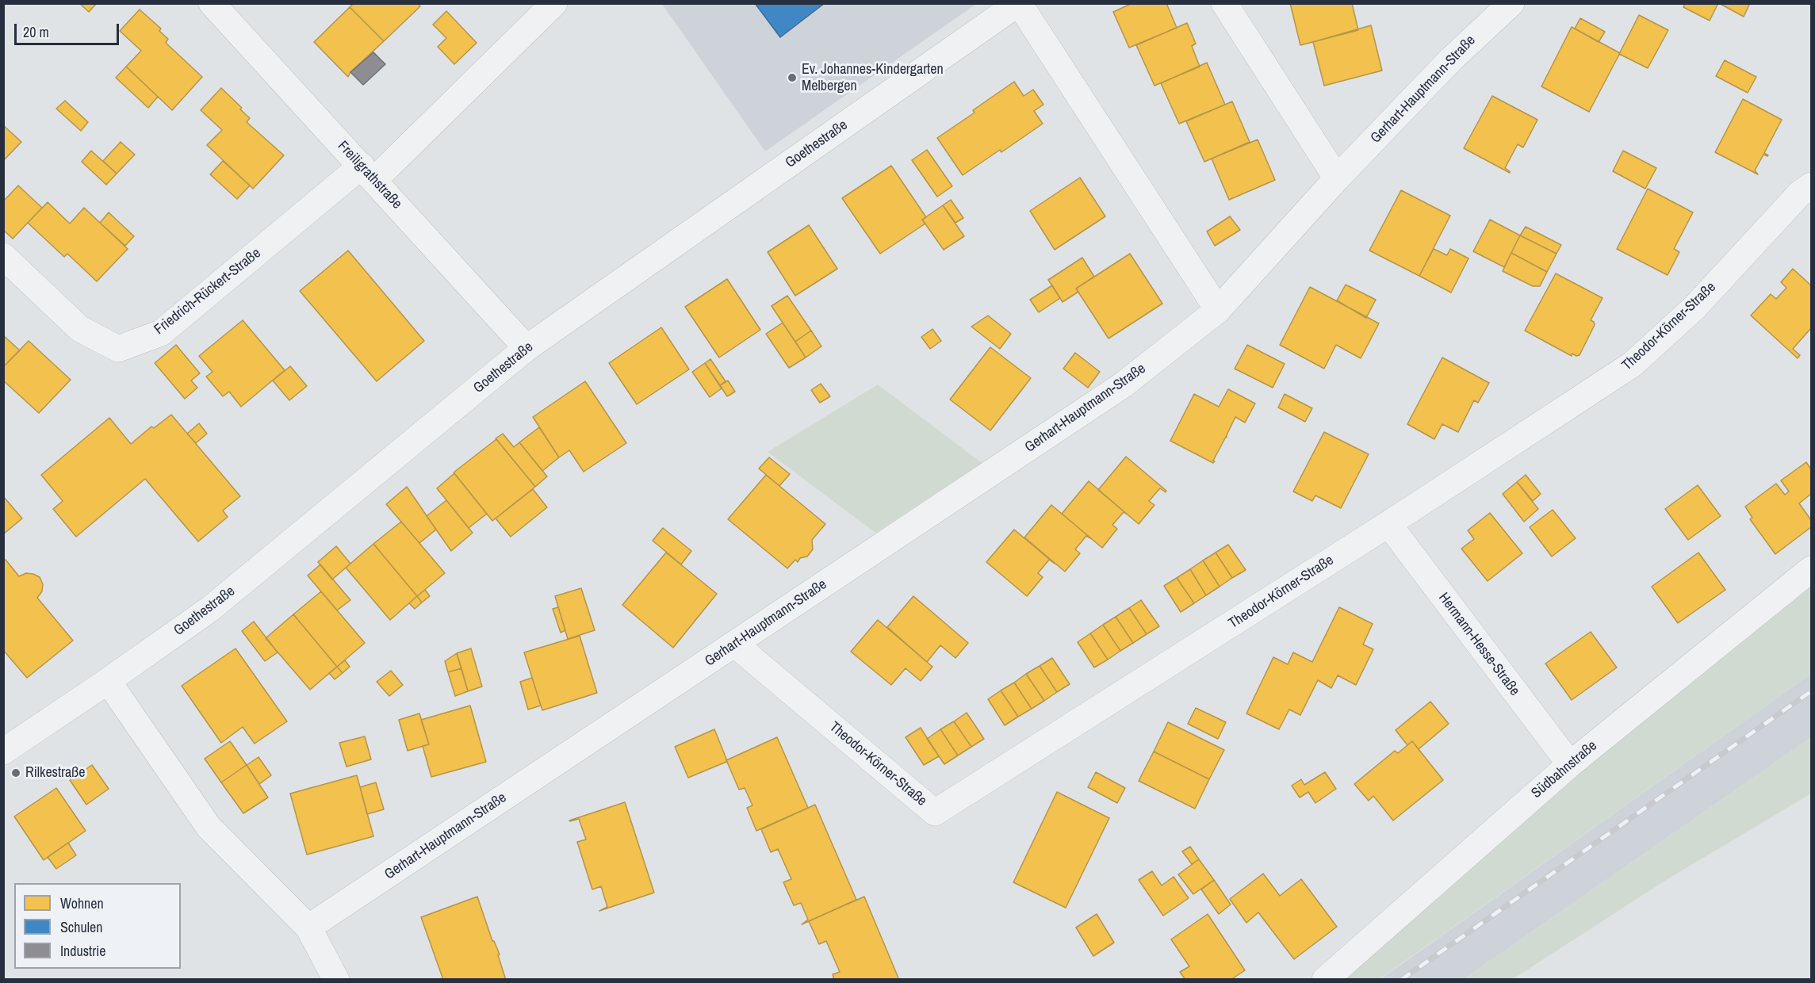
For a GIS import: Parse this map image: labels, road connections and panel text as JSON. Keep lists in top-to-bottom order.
{
  "streets": {
    "street": [
      "Gerhart-Hauptmann-Straße",
      "Goethestraße",
      "Freiligrathstraße",
      "Friedrich-Rückert-Straße",
      "Theodor-Körner-Straße",
      "Hermann-Hesse-Straße",
      "Südbahnstraße"
    ]
  },
  "crossings": [
    ["Gerhart-Hauptmann-Straße", "Theodor-Körner-Straße"],
    ["Goethestraße", "Freiligrathstraße"],
    ["Freiligrathstraße", "Friedrich-Rückert-Straße"],
    ["Theodor-Körner-Straße", "Hermann-Hesse-Straße"],
    ["Hermann-Hesse-Straße", "Südbahnstraße"]
  ],
  "places": ["Ev. Johannes-Kindergarten Melbergen", "Rilkestraße"],
  "legend": ["Wohnen", "Schulen", "Industrie"],
  "scale_bar": "20 m"
}
